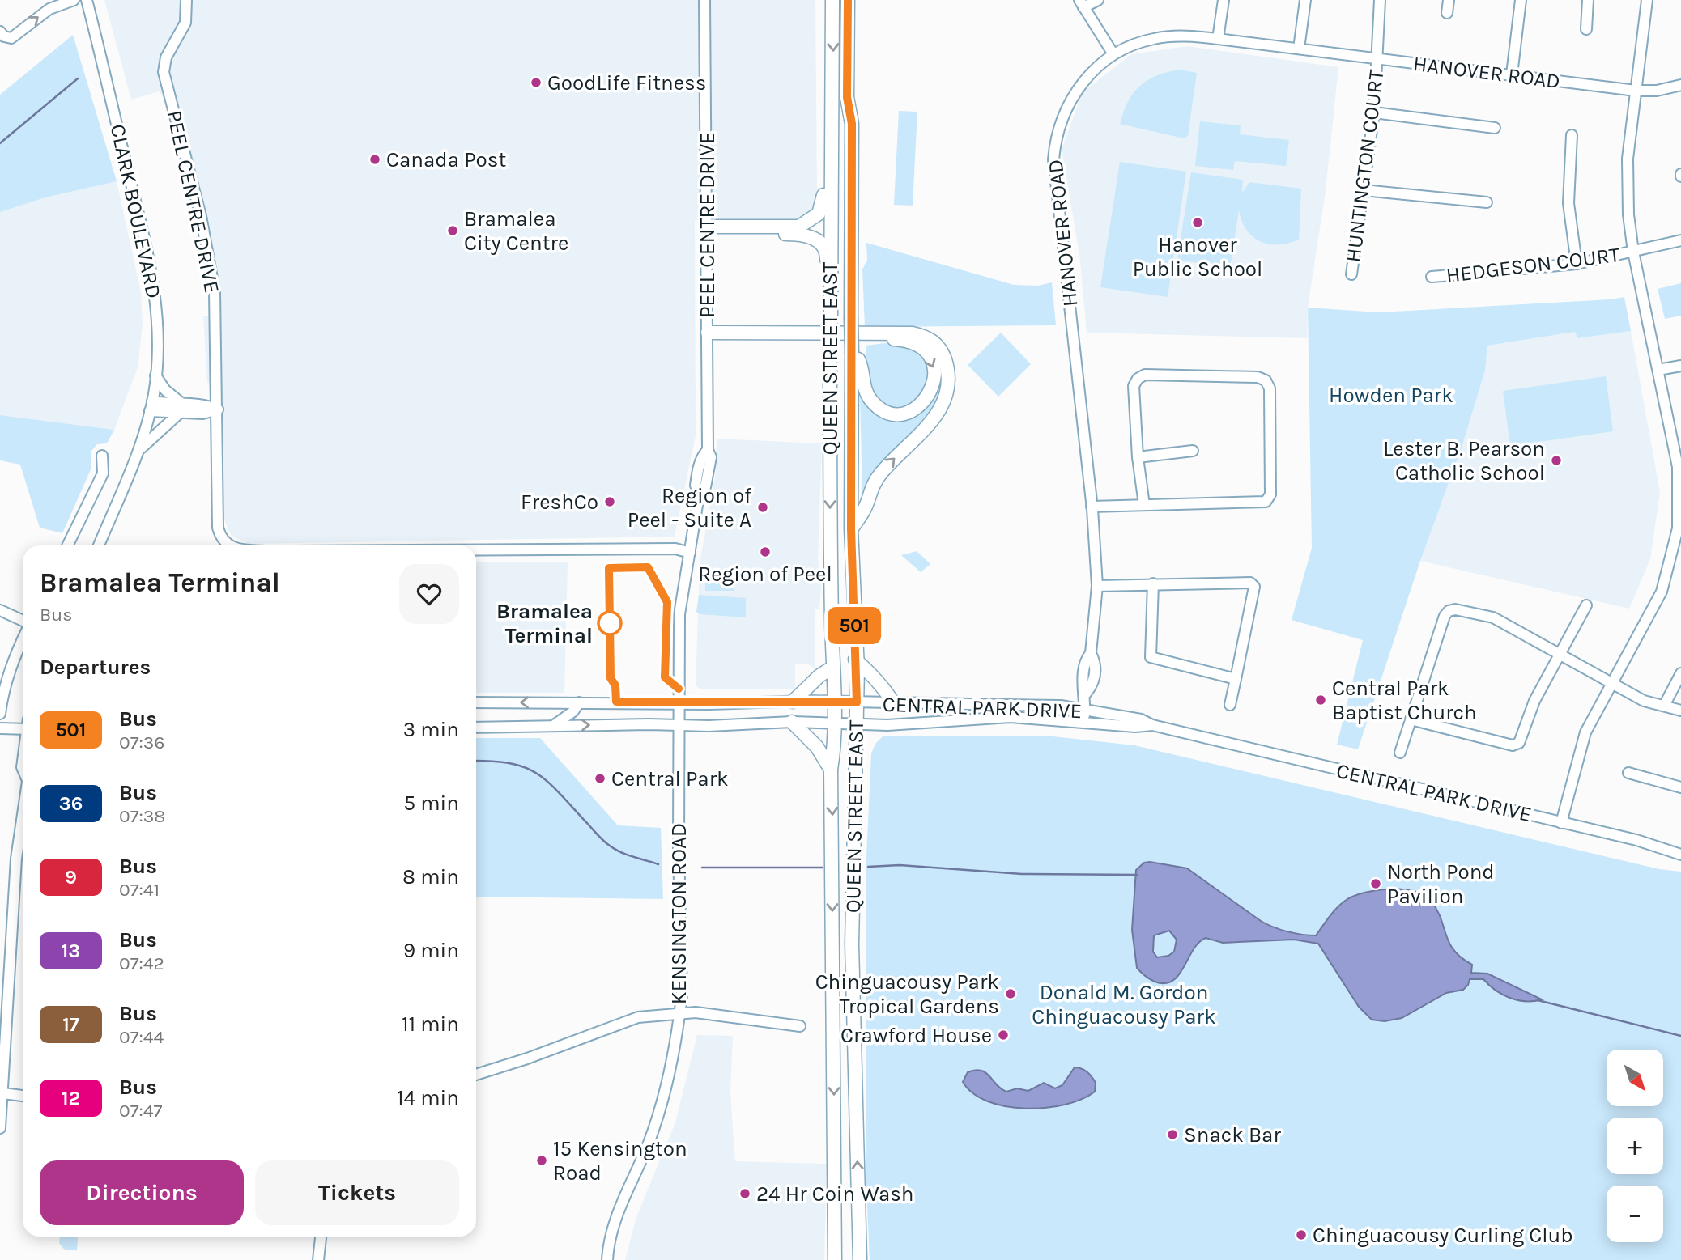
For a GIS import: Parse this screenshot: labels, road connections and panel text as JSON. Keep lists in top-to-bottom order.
{
  "streets": {
    "main road": ["QUEEN STREET EAST"],
    "street": [
      "HANOVER ROAD",
      "HUNTINGTON COURT",
      "PEEL CENTRE DRIVE",
      "CLARK BOULEVARD",
      "HEDGESON COURT",
      "CENTRAL PARK DRIVE",
      "KENSINGTON ROAD"
    ]
  },
  "crossings": [
    ["HANOVER ROAD", "HUNTINGTON COURT"],
    ["HANOVER ROAD", "CENTRAL PARK DRIVE"],
    ["PEEL CENTRE DRIVE", "CENTRAL PARK DRIVE"],
    ["PEEL CENTRE DRIVE", "KENSINGTON ROAD"],
    ["QUEEN STREET EAST", "CENTRAL PARK DRIVE"],
    ["CENTRAL PARK DRIVE", "KENSINGTON ROAD"]
  ],
  "parks": ["Howden Park", "Donald M. Gordon Chinguacousy Park"],
  "places": [
    "GoodLife Fitness",
    "Canada Post",
    "Hanover Public School",
    "Bramalea City Centre",
    "Lester B. Pearson Catholic School",
    "FreshCo",
    "Region of Peel - Suite A",
    "Region of Peel",
    "Bramalea Terminal",
    "Central Park Baptist Church",
    "Central Park",
    "North Pond Pavilion",
    "Chinguacousy Park Tropical Gardens",
    "Crawford House",
    "Snack Bar",
    "15 Kensington Road",
    "24 Hr Coin Wash",
    "Chinguacousy Curling Club"
  ],
  "lines": ["bus line 501"],
  "north": "bottom right",
  "page": {
    "on_map": "501",
    "heading": [
      ["Bramalea Terminal", "Bus"],
      "Departures"
    ],
    "list": [
      {
        "mark": "501",
        "name": "Bus",
        "note": "07:36",
        "value": "3 min"
      },
      {
        "mark": "36",
        "name": "Bus",
        "note": "07:38",
        "value": "5 min"
      },
      {
        "mark": "9",
        "name": "Bus",
        "note": "07:41",
        "value": "8 min"
      },
      {
        "mark": "13",
        "name": "Bus",
        "note": "07:42",
        "value": "9 min"
      },
      {
        "mark": "17",
        "name": "Bus",
        "note": "07:44",
        "value": "11 min"
      },
      {
        "mark": "12",
        "name": "Bus",
        "note": "07:47",
        "value": "14 min"
      }
    ],
    "map_buttons": ["+", "−"],
    "buttons": ["Directions", "Tickets"]
  }
}
